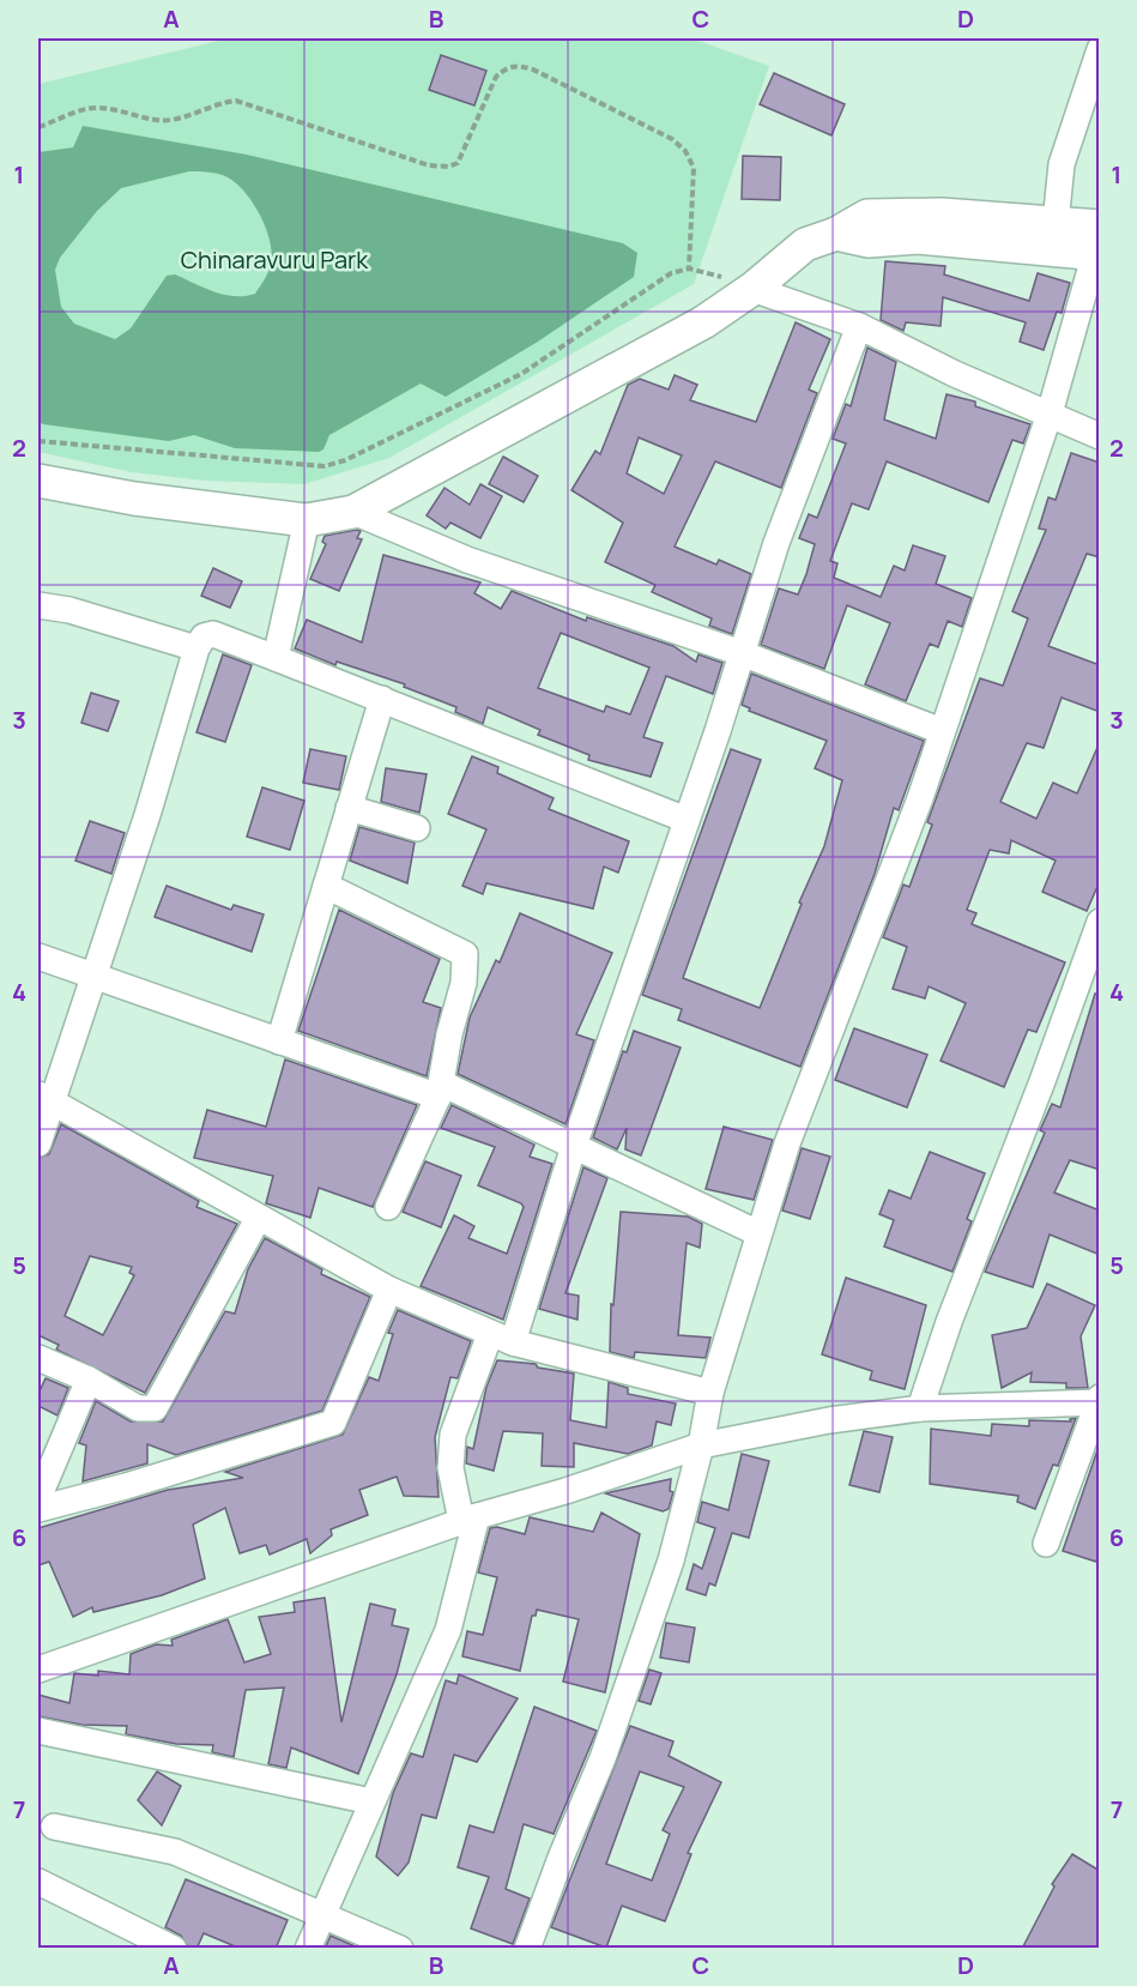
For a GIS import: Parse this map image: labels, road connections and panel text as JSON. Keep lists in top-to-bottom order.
{
  "parks": ["Chinaravuru Park"],
  "grid": {
    "columns": [
      "A",
      "B",
      "C",
      "D"
    ],
    "rows": [
      "1",
      "2",
      "3",
      "4",
      "5",
      "6",
      "7"
    ]
  }
}
